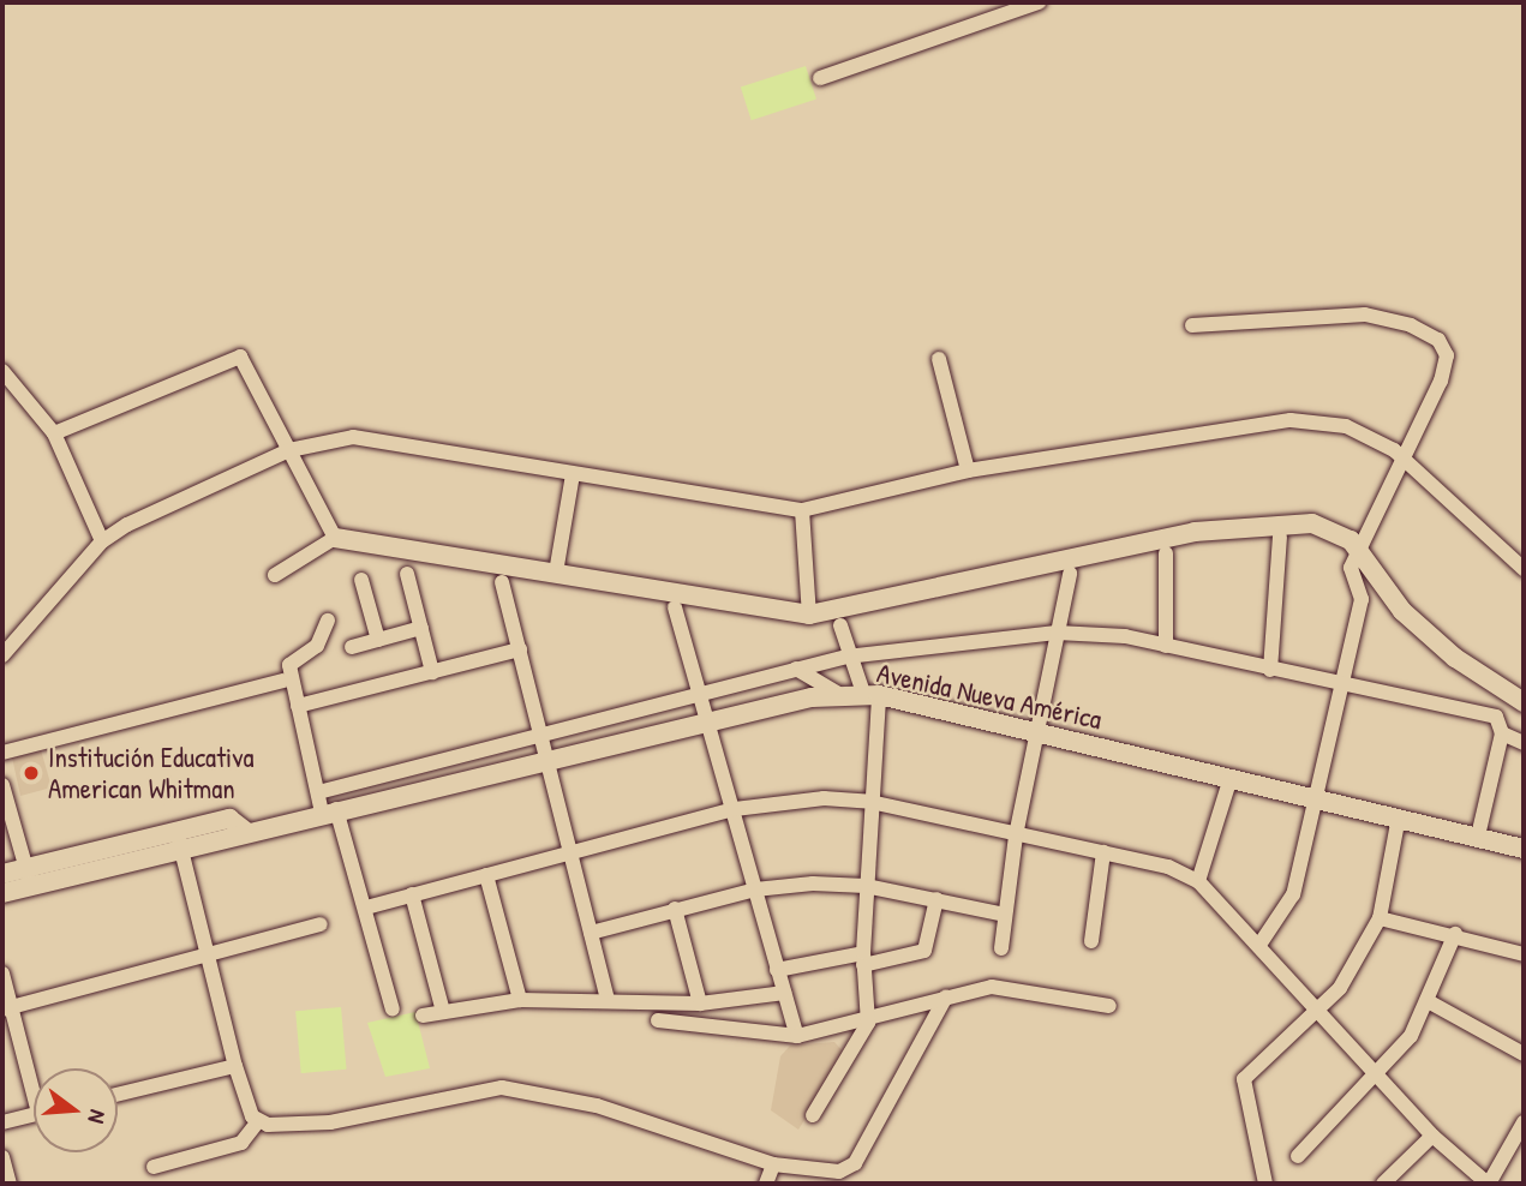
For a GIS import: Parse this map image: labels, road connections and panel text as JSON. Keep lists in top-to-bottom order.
{
  "streets": {
    "street": ["Avenida Nueva América"]
  },
  "places": ["Institución Educativa American Whitman"],
  "north": "right"
}
